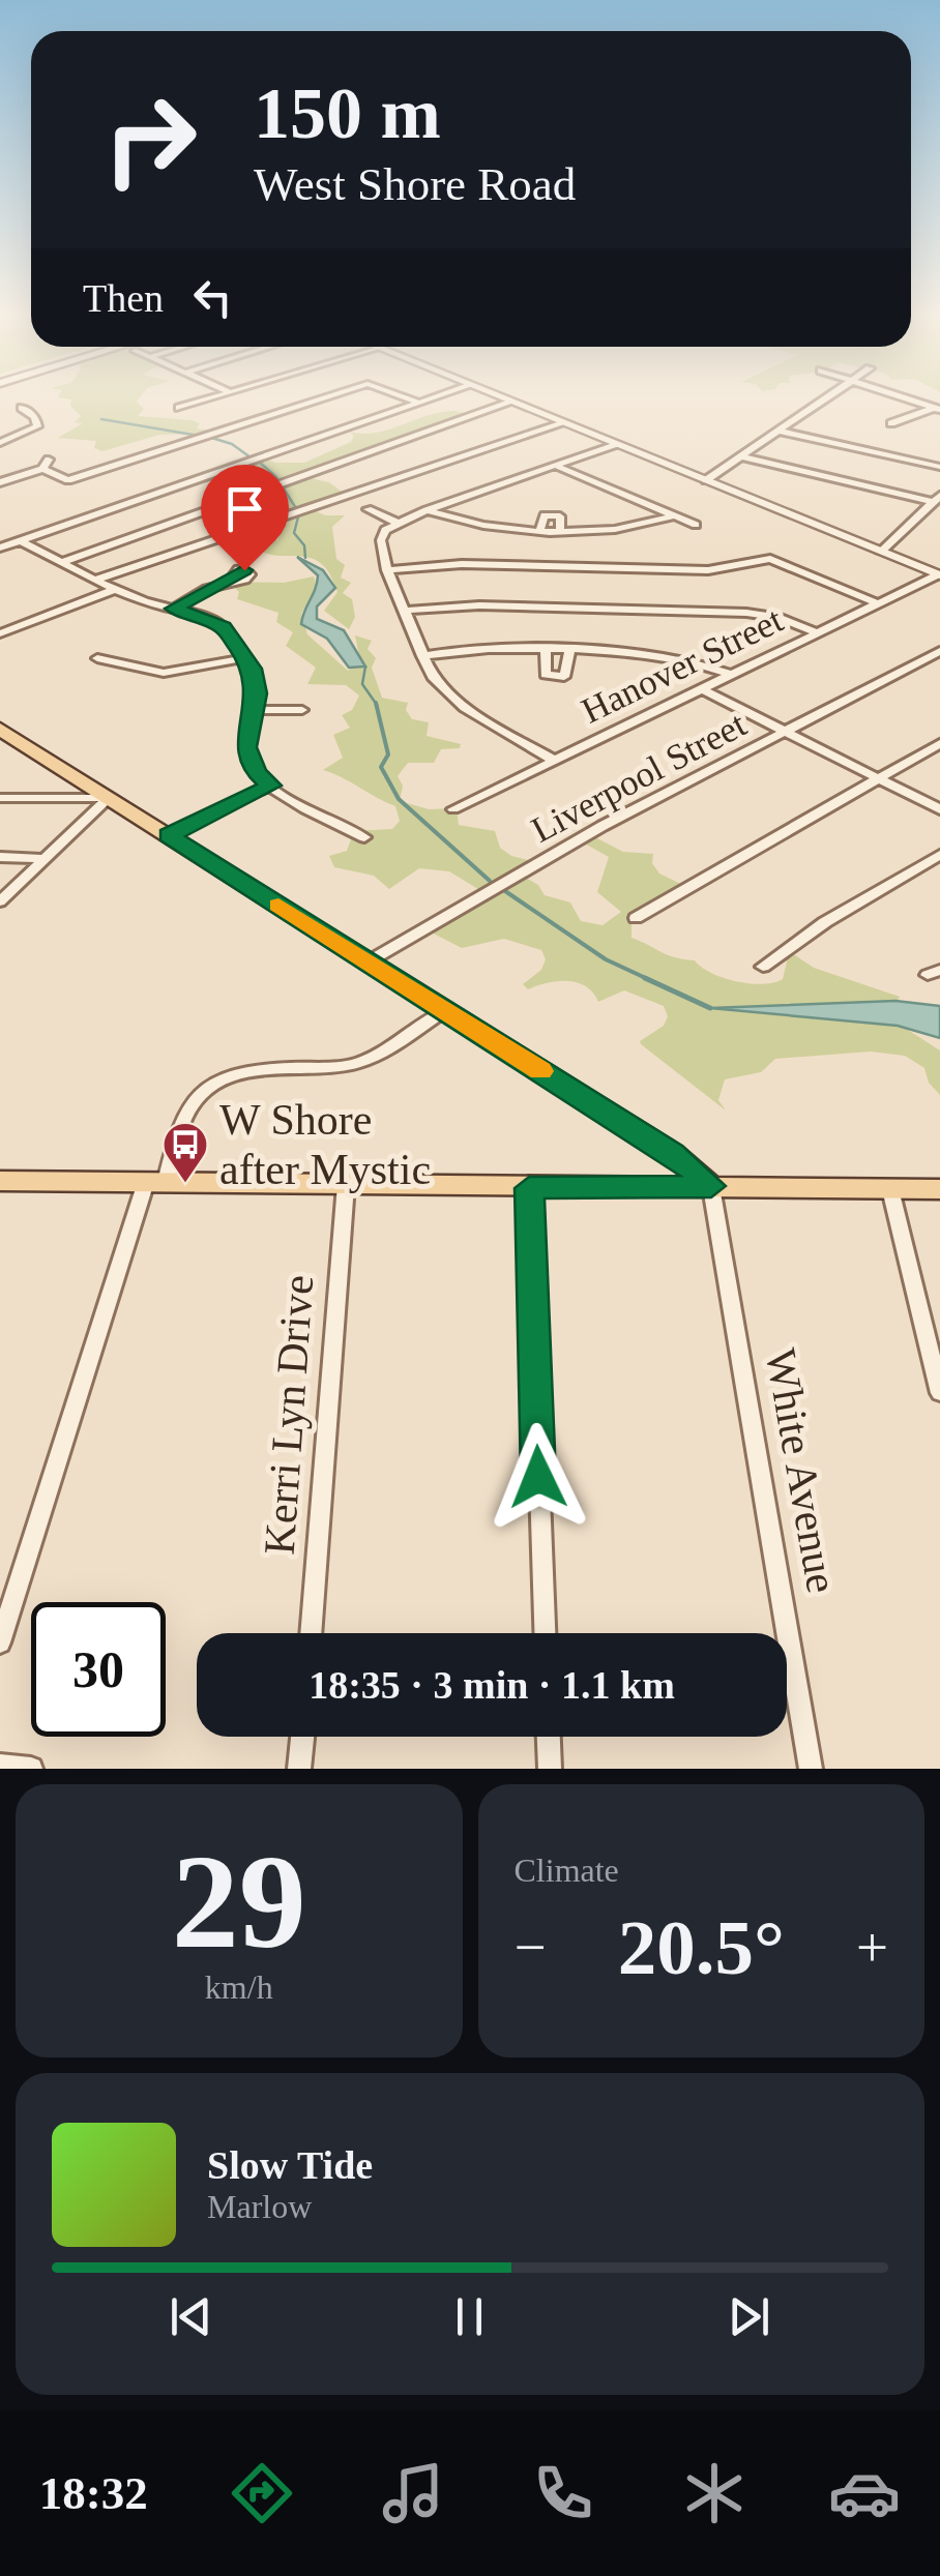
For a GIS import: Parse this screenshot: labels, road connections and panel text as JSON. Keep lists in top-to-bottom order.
{
  "streets": {
    "street": [
      "Hanover Street",
      "Liverpool Street",
      "Kerri Lyn Drive",
      "White Avenue"
    ]
  },
  "places": {
    "bus stop": ["W Shore after Mystic"]
  },
  "page": {
    "turn": ["150 m", "West Shore Road"],
    "then": "Then",
    "limit": "30",
    "trip": "18:35 · 3 min · 1.1 km",
    "tile": [
      ["29", "km/h"],
      "Climate"
    ],
    "heat": ["−", "20.5°", "+"],
    "song": ["Slow Tide", "Marlow"],
    "tabs": "18:32"
  }
}
